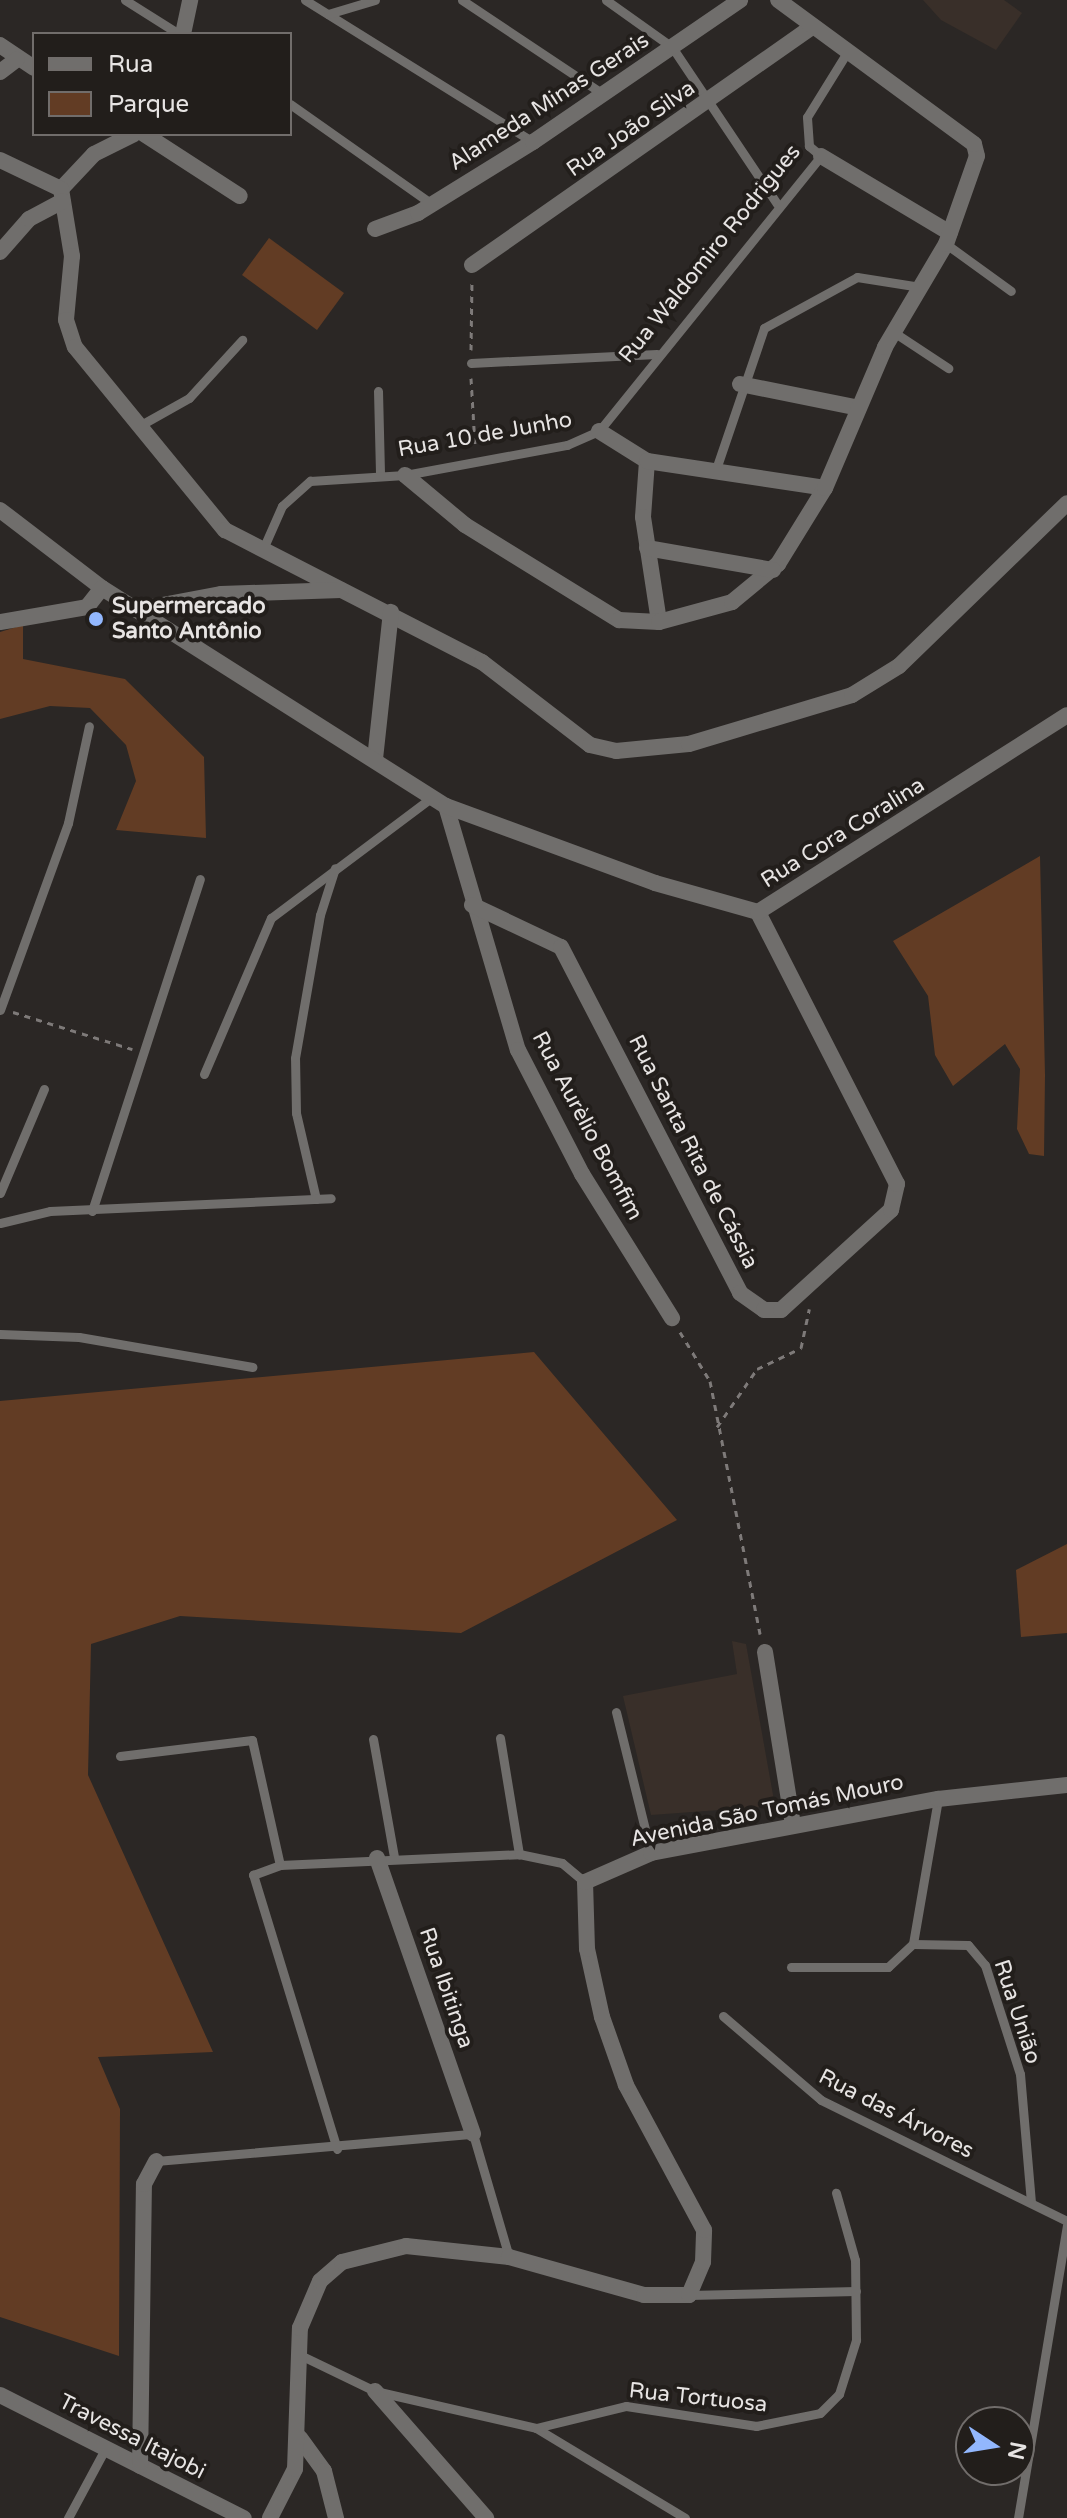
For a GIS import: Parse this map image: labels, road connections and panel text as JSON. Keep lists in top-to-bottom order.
{
  "streets": {
    "street": [
      "Alameda Minas Gerais",
      "Rua João Silva",
      "Rua 10 de Junho",
      "Rua Cora Coralina",
      "Rua Aurèlio Bomfim",
      "Rua Santa Rita de Cássia",
      "Avenida São Tomás Mouro",
      "Rua Ibitinga",
      "Travessa Itajobi"
    ],
    "lane": [
      "Rua Waldomiro Rodrigues",
      "Rua União",
      "Rua das Árvores",
      "Rua Tortuosa"
    ]
  },
  "crossings": [
    ["Rua Waldomiro Rodrigues", "Rua 10 de Junho"],
    ["Rua Cora Coralina", "Rua Aurèlio Bomfim"],
    ["Rua Cora Coralina", "Rua Santa Rita de Cássia"],
    ["Rua Aurèlio Bomfim", "Rua Santa Rita de Cássia"],
    ["Rua União", "Rua das Árvores"]
  ],
  "places": ["Supermercado Santo Antônio"],
  "legend": ["Rua", "Parque"],
  "north": "right"
}
